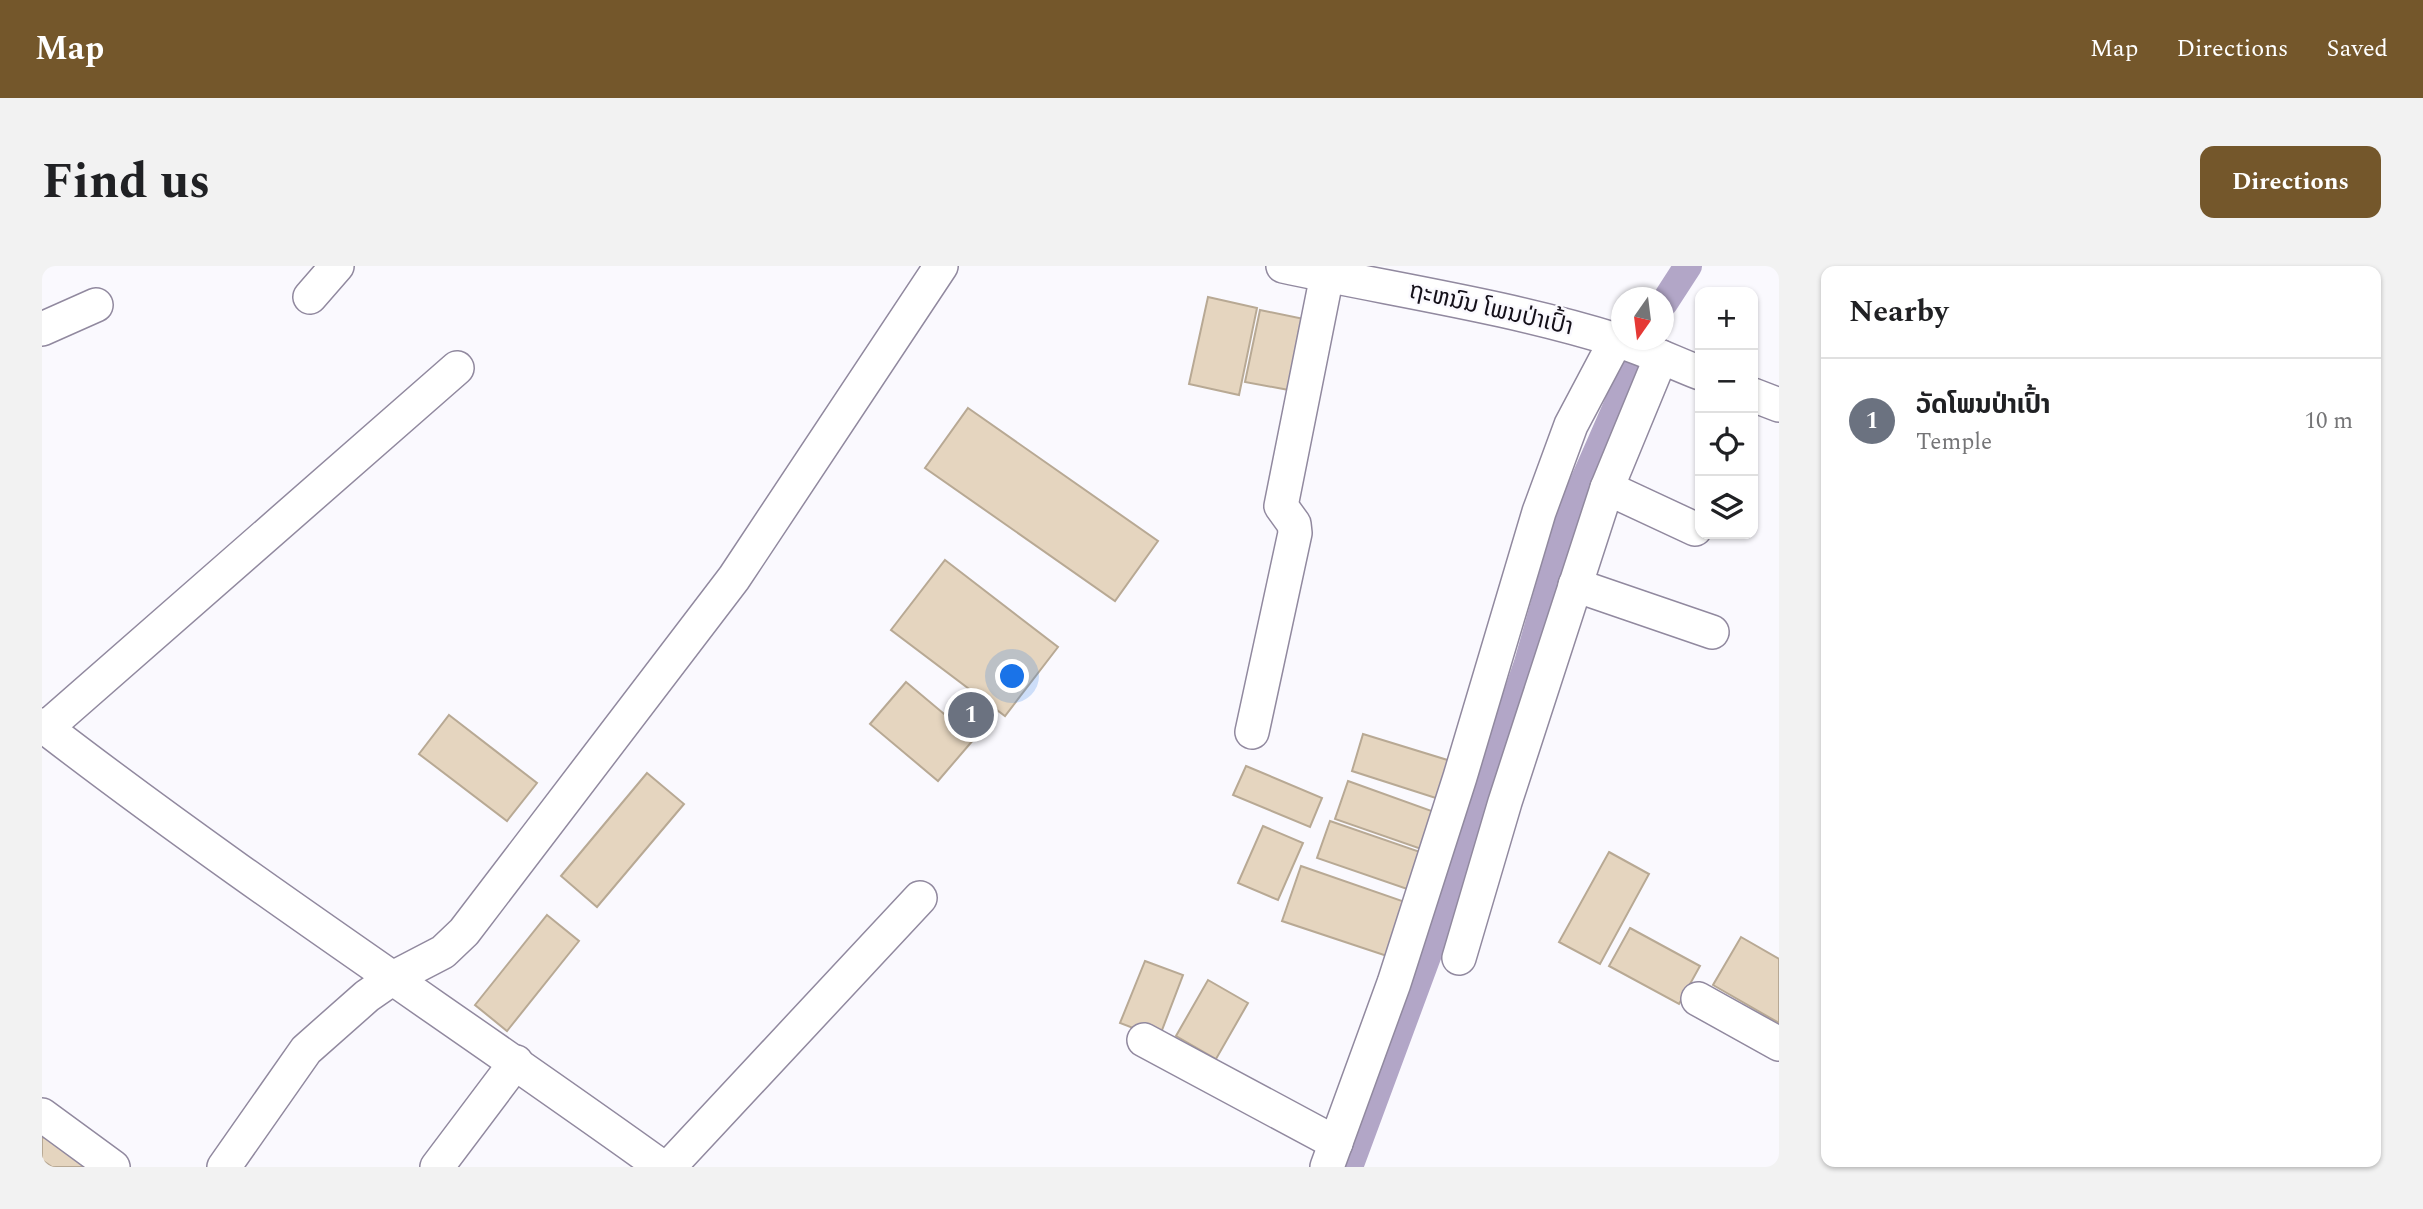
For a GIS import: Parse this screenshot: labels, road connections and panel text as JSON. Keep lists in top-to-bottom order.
{
  "streets": {
    "street": ["ຖະຫນົນ ໂພນປ່າເປົ້າ"]
  },
  "north": "bottom",
  "page": {
    "header": "Map",
    "nav": ["Map", "Directions", "Saved"],
    "title": "Find us",
    "buttons": "Directions",
    "heading": "Nearby",
    "map_buttons": ["+", "−"],
    "list": [
      {
        "mark": "1",
        "name": "ວັດໂພນປ່າເປົ້າ",
        "note": "Temple",
        "value": "10 m"
      }
    ],
    "pins": "1"
  }
}
